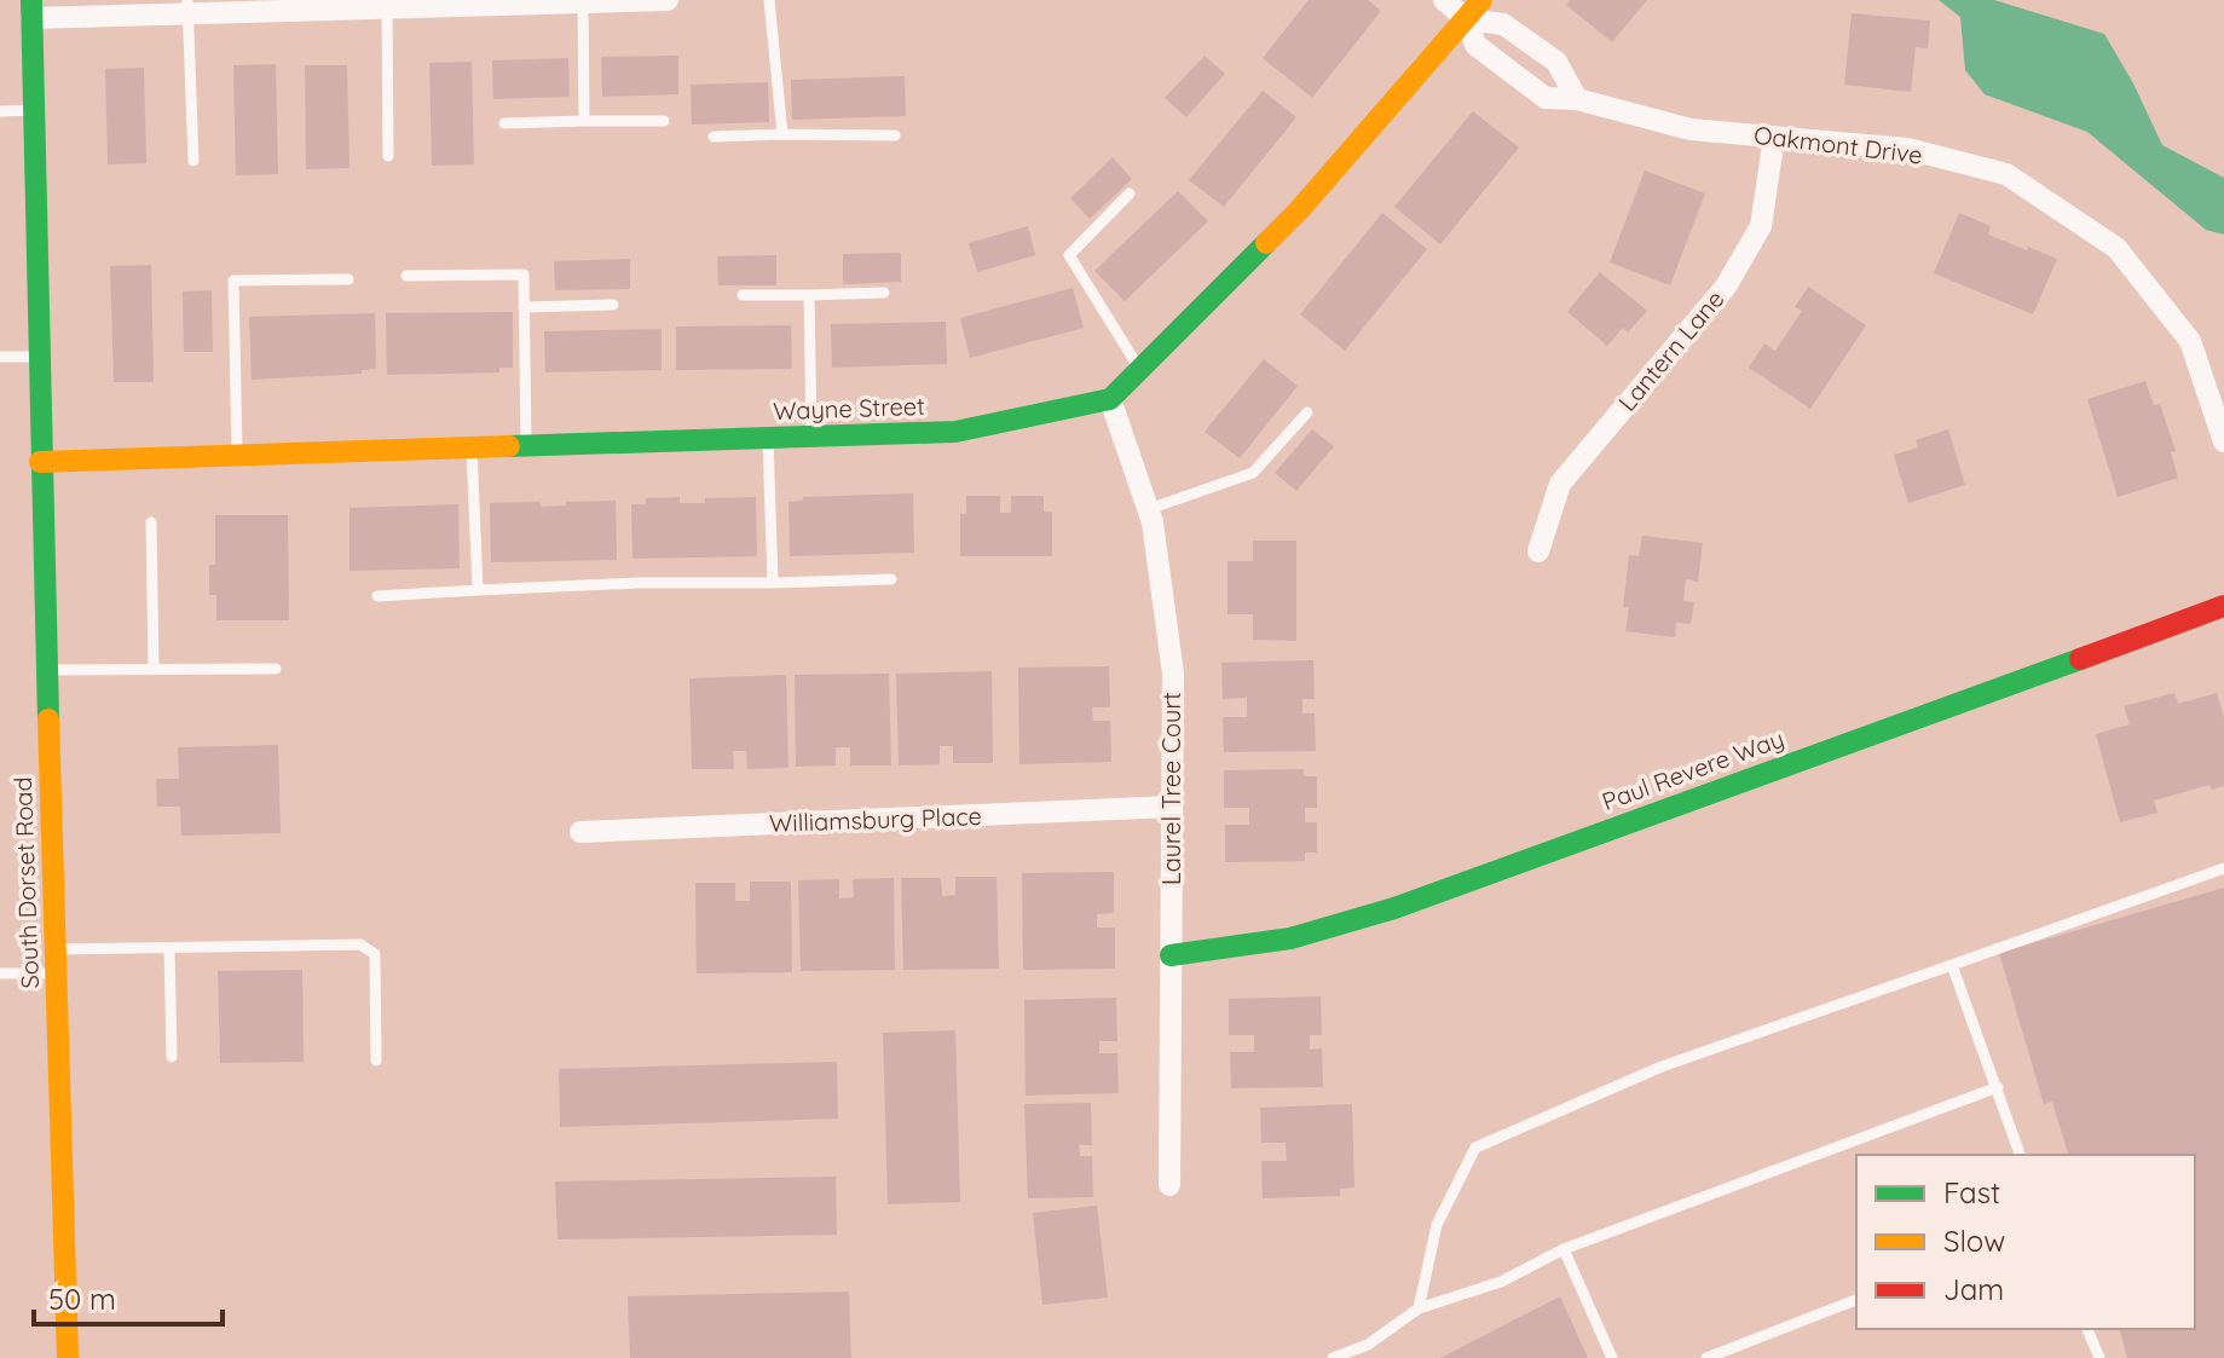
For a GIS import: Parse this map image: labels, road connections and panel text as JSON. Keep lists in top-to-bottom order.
{
  "streets": {
    "street": [
      "Oakmont Drive",
      "Lantern Lane",
      "Wayne Street",
      "Paul Revere Way",
      "Laurel Tree Court",
      "Williamsburg Place",
      "South Dorset Road"
    ]
  },
  "crossings": [
    ["Oakmont Drive", "Lantern Lane"],
    ["Wayne Street", "Laurel Tree Court"],
    ["Wayne Street", "South Dorset Road"],
    ["Paul Revere Way", "Laurel Tree Court"],
    ["Laurel Tree Court", "Williamsburg Place"]
  ],
  "legend": ["Fast", "Slow", "Jam"],
  "scale_bar": "50 m"
}
